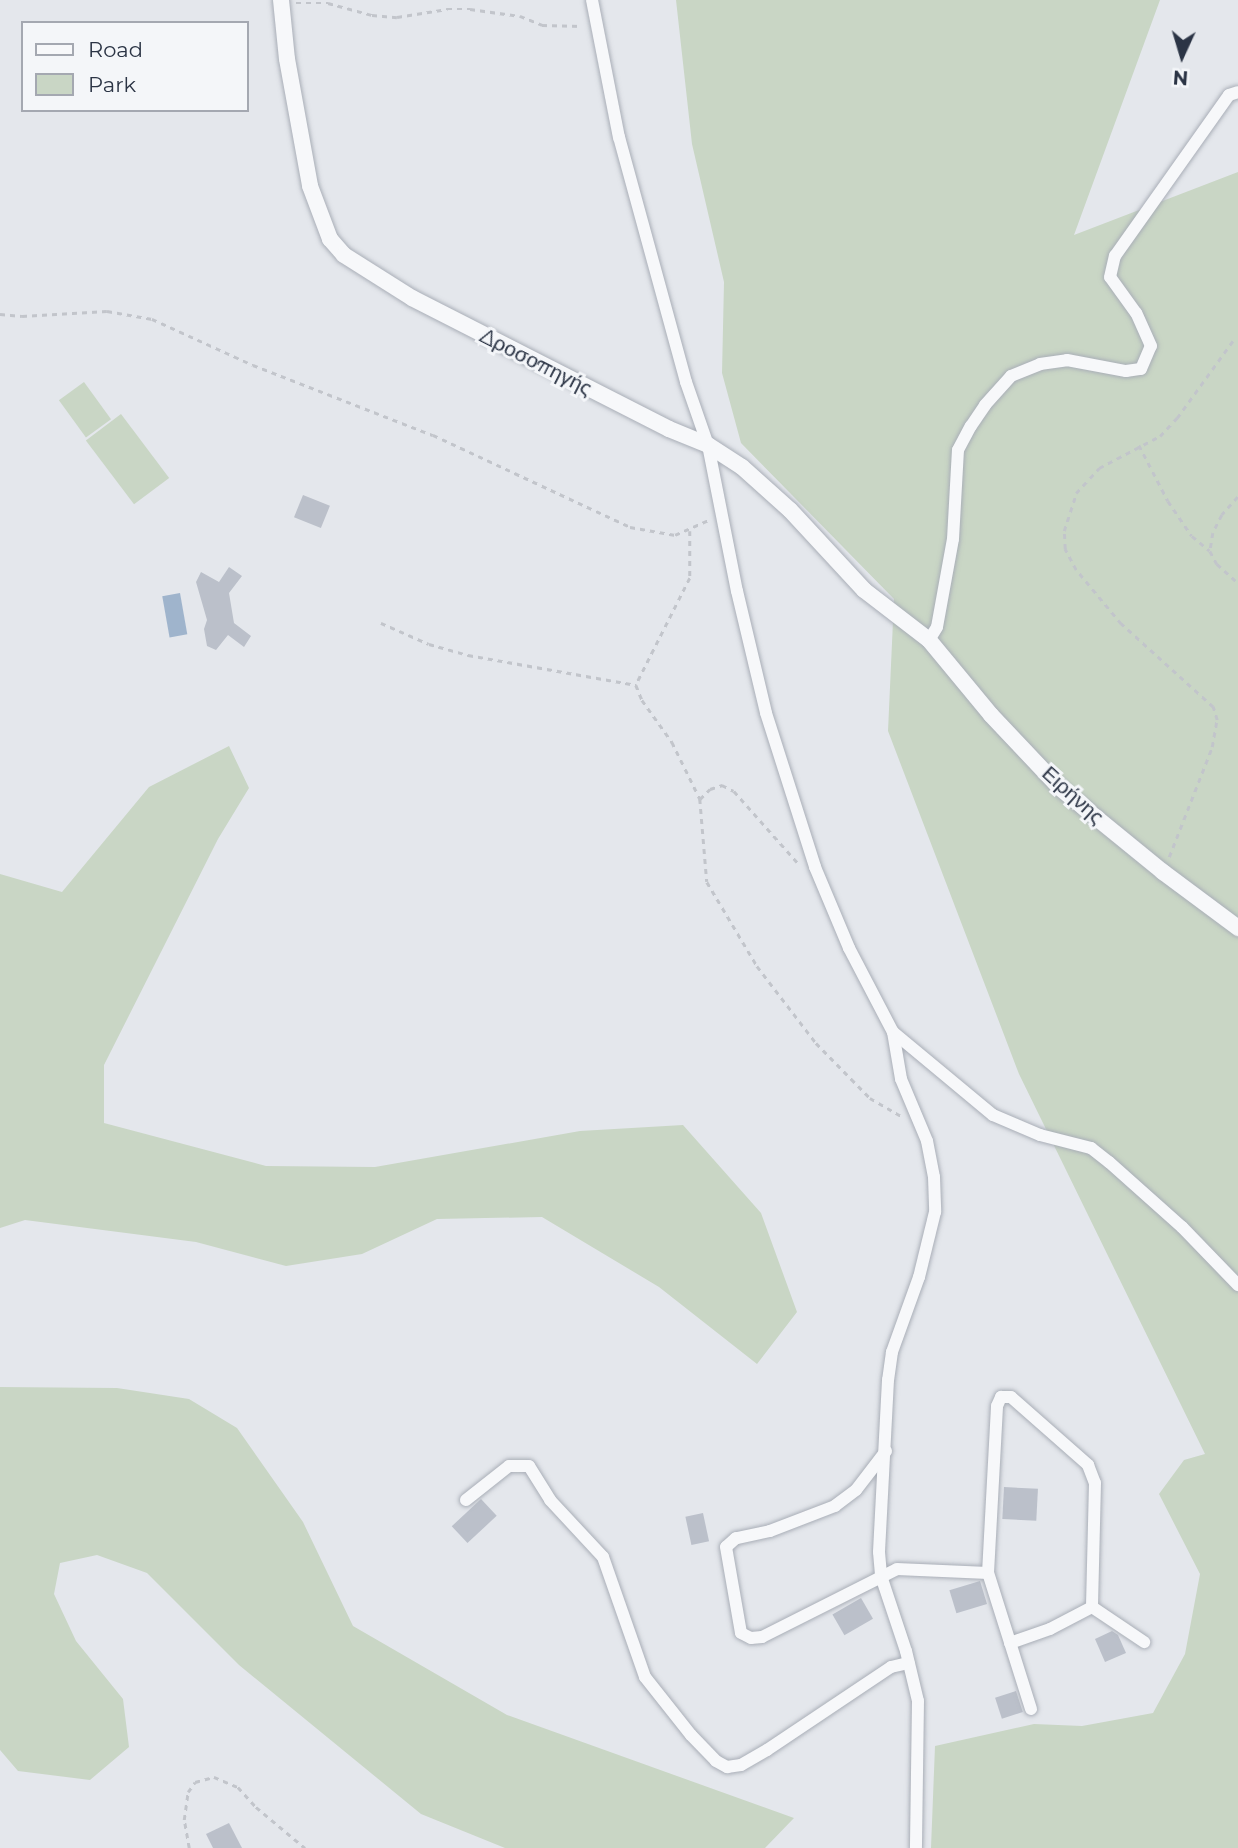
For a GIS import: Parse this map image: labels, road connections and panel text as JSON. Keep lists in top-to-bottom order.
{
  "streets": {
    "street": ["Δροσοπηγής", "Ειρήνης"]
  },
  "crossings": [
    ["Δροσοπηγής", "Ειρήνης"]
  ],
  "legend": ["Road", "Park"],
  "north": "bottom"
}
